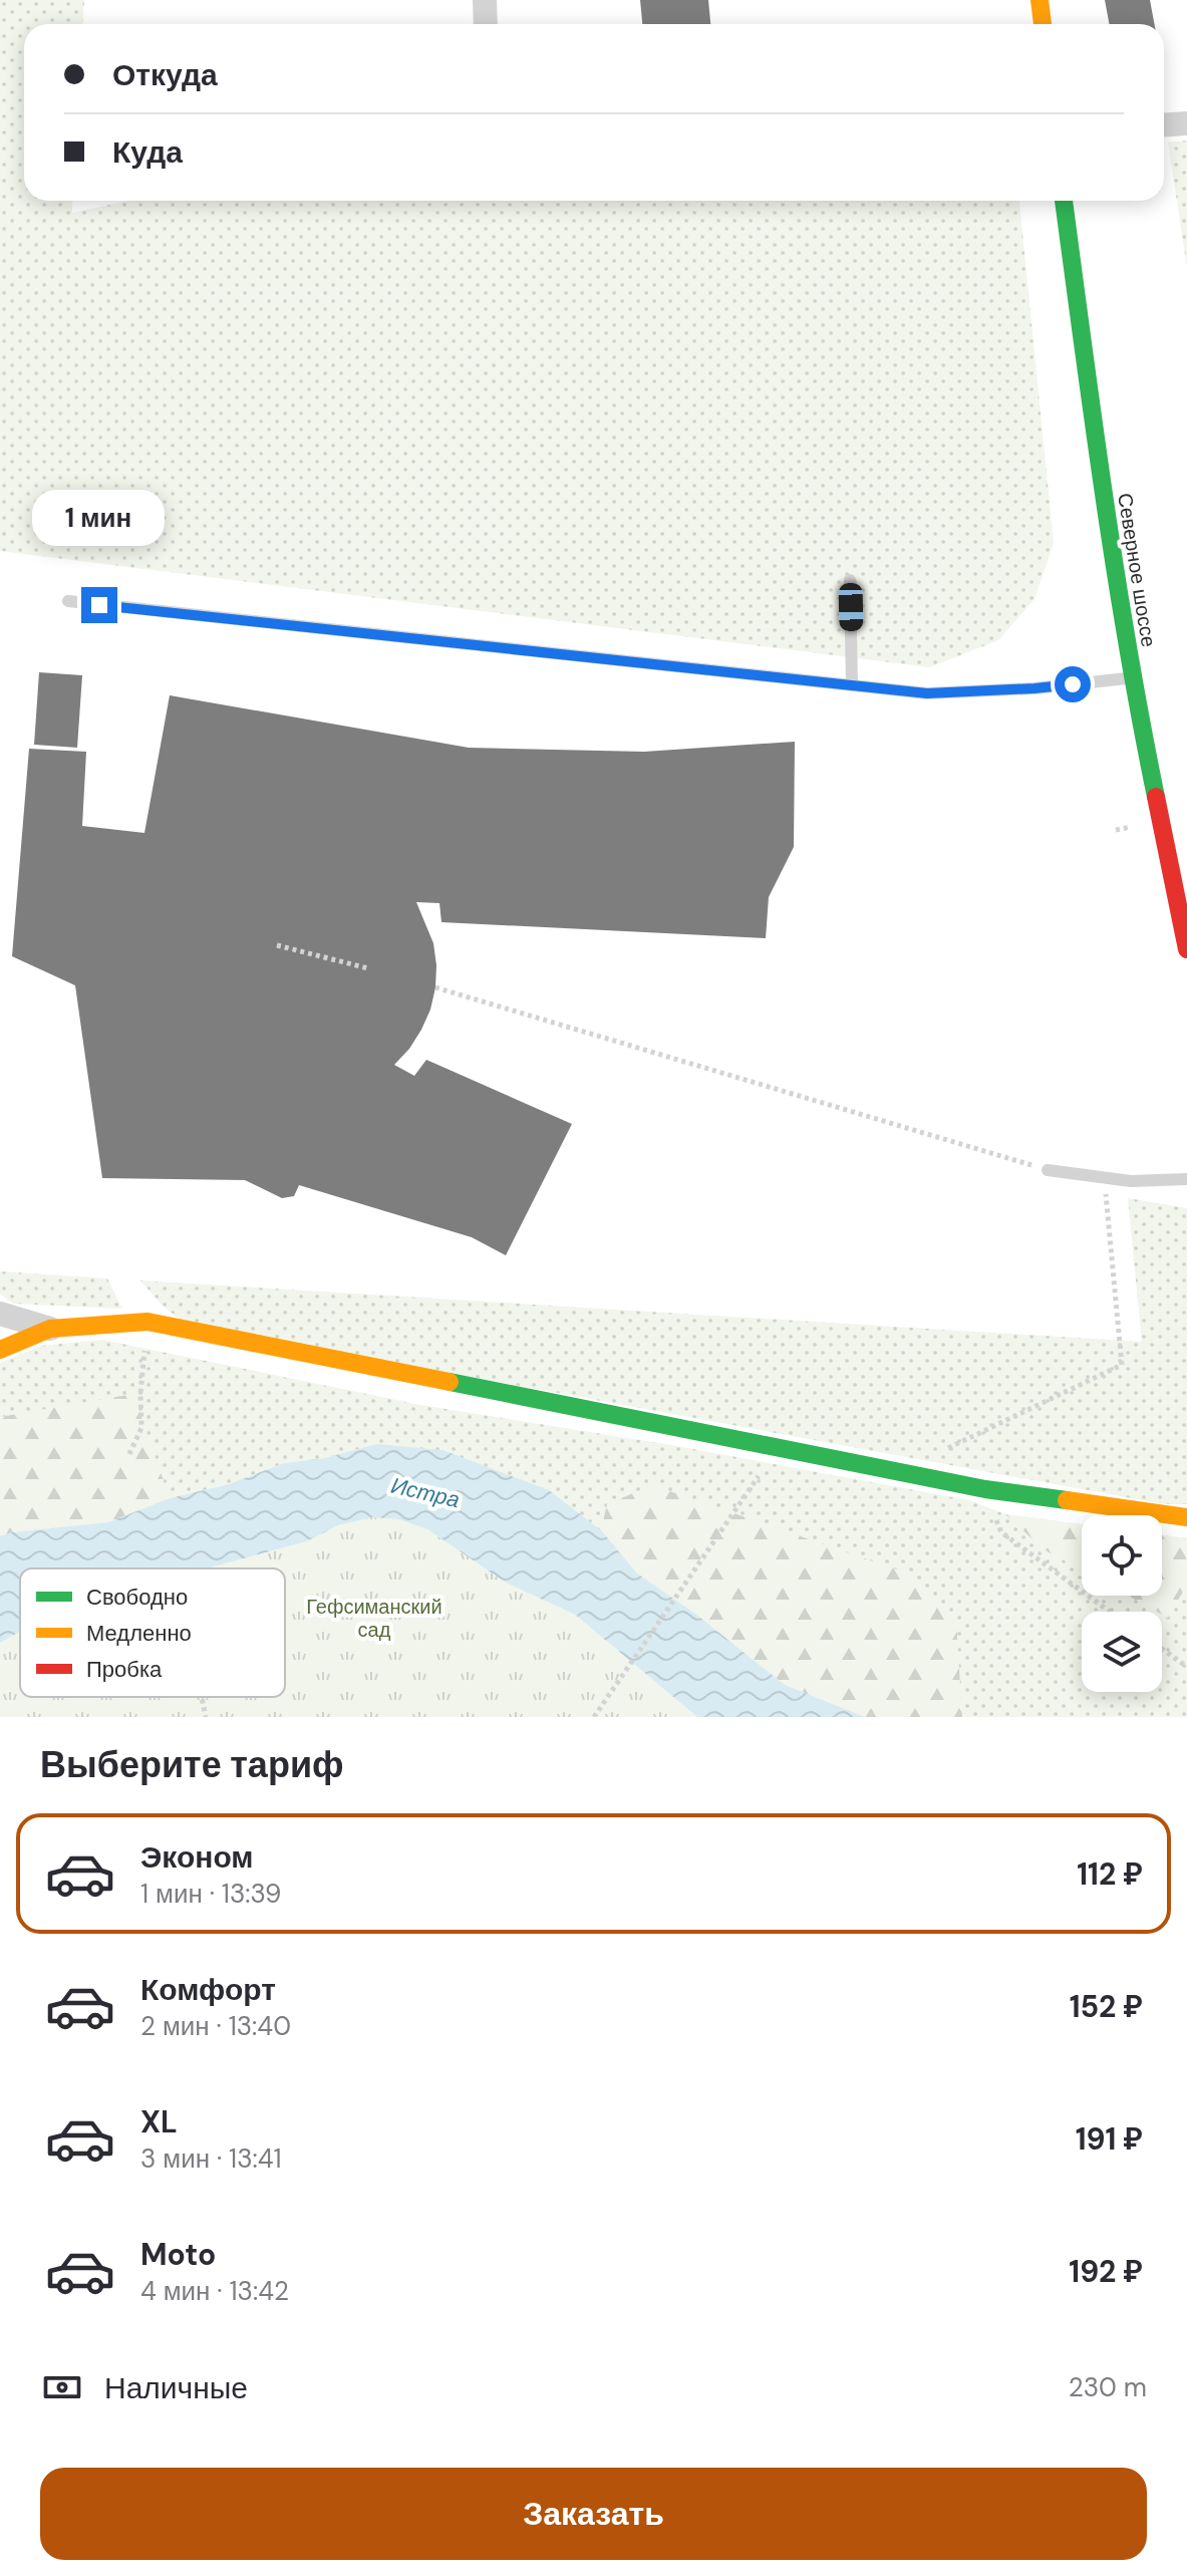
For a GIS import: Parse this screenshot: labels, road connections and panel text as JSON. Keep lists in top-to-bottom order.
{
  "streets": {
    "street": ["Северное шоссе"]
  },
  "water": ["Истра"],
  "parks": ["Гефсиманский сад"],
  "legend": ["Свободно", "Медленно", "Пробка"],
  "page": {
    "banner": ["Откуда", "Куда"],
    "bubble": "1 мин",
    "heading": "Выберите тариф",
    "list": [
      {
        "name": "Эконом",
        "note": "1 мин · 13:39",
        "value": "112 ₽"
      },
      {
        "name": "Комфорт",
        "note": "2 мин · 13:40",
        "value": "152 ₽"
      },
      {
        "name": "XL",
        "note": "3 мин · 13:41",
        "value": "191 ₽"
      },
      {
        "name": "Moto",
        "note": "4 мин · 13:42",
        "value": "192 ₽"
      }
    ],
    "pay": ["Наличные", "230 m"],
    "buttons": "Заказать"
  }
}
